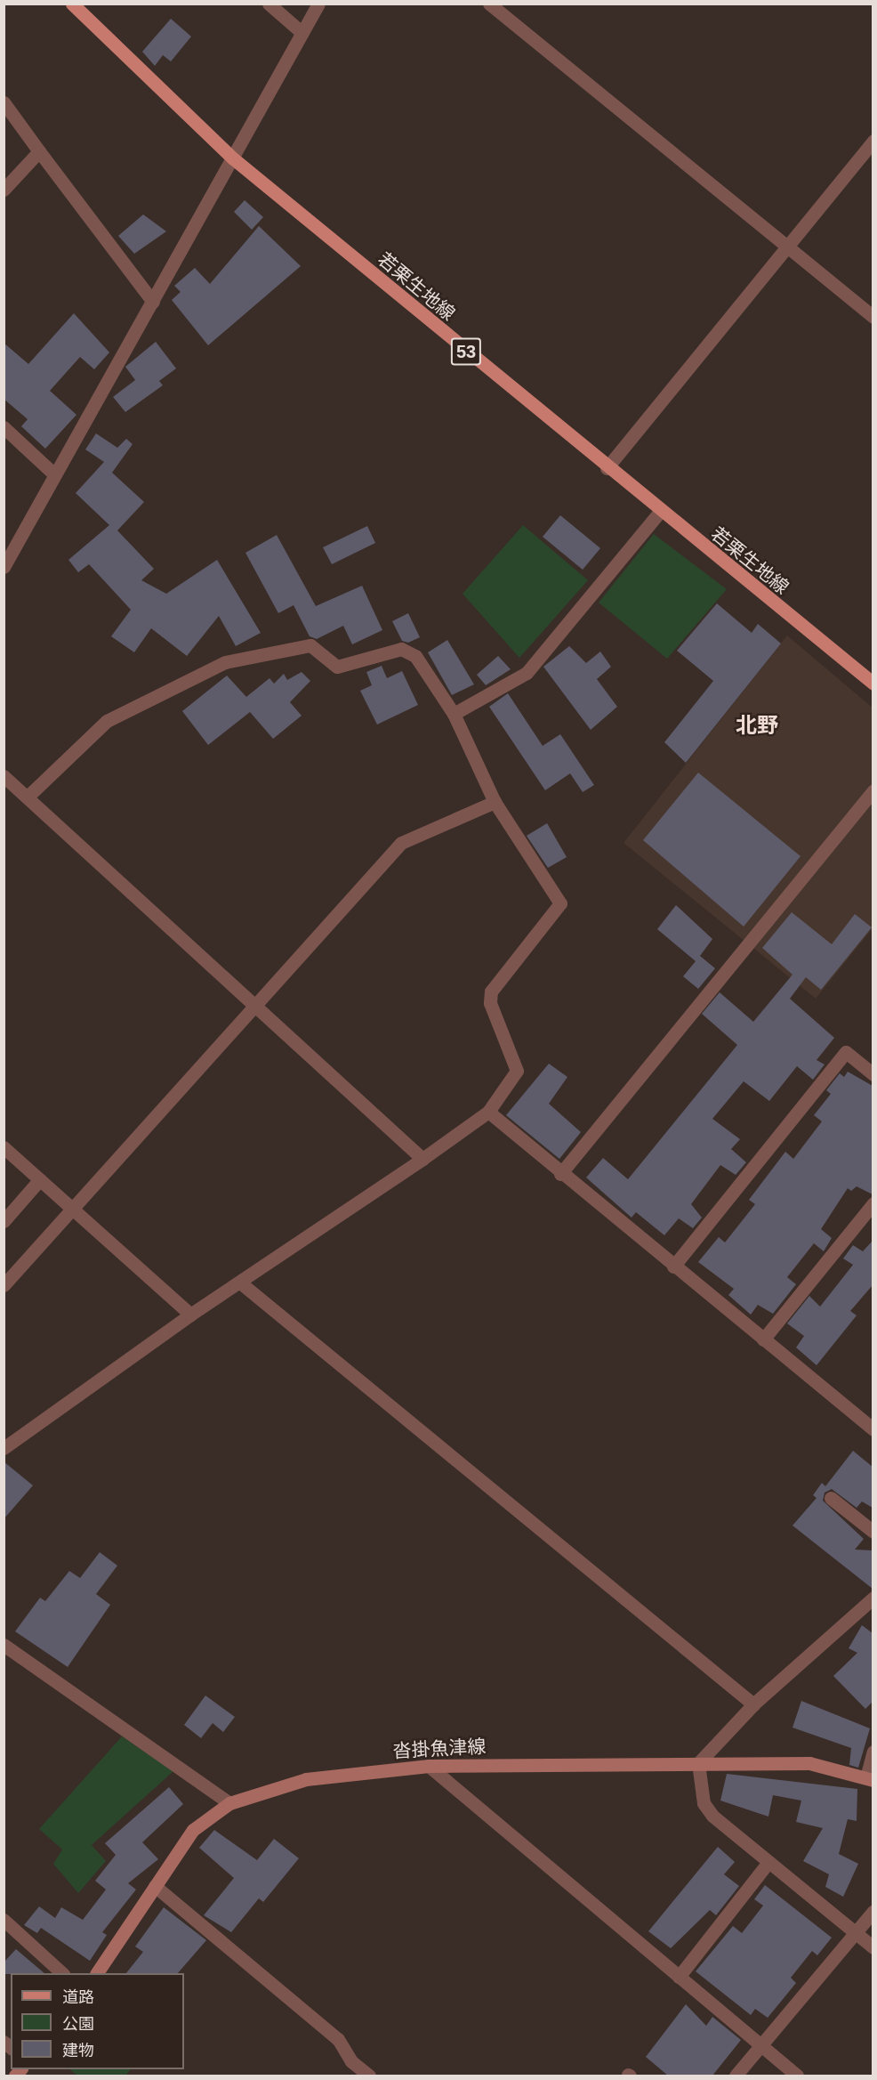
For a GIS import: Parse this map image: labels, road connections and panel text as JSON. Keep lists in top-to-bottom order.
{
  "streets": {
    "main road": ["若栗生地線", "53", "沓掛魚津線"]
  },
  "districts": ["北野"],
  "legend": ["道路", "公園", "建物"]
}
